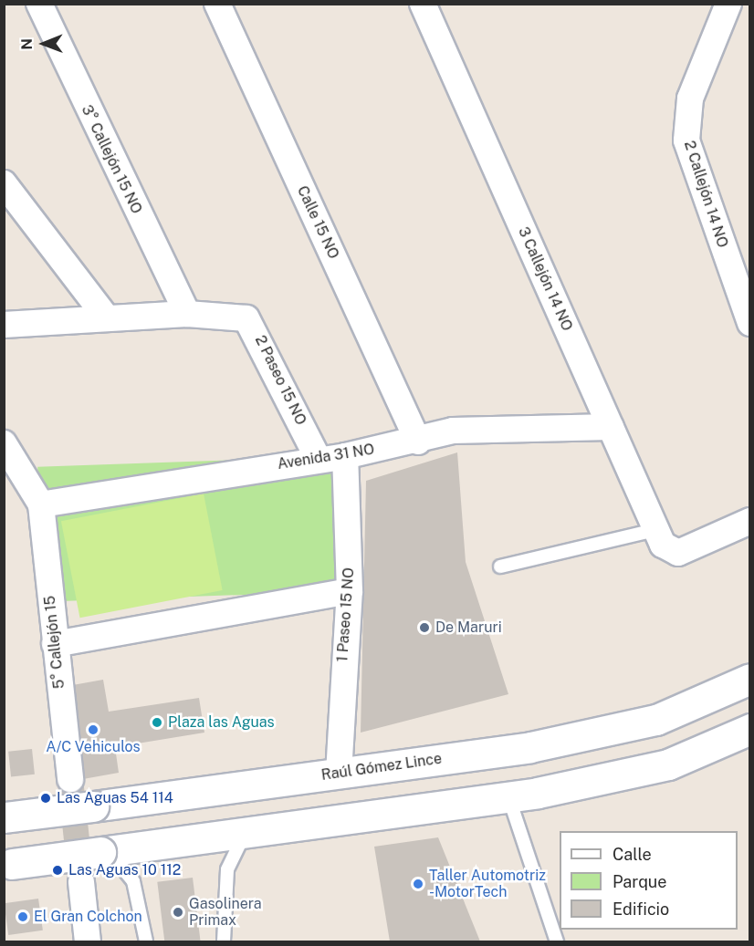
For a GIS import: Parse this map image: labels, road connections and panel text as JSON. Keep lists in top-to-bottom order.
{
  "streets": {
    "main road": ["Raúl Gómez Lince"],
    "street": [
      "3° Callejón 15 NO",
      "2 Callejón 14 NO",
      "Calle 15 NO",
      "3 Callejón 14 NO",
      "2 Paseo 15 NO",
      "Avenida 31 NO",
      "1 Paseo 15 NO",
      "5° Callejón 15"
    ]
  },
  "crossings": [
    ["3° Callejón 15 NO", "2 Paseo 15 NO"],
    ["Calle 15 NO", "Avenida 31 NO"],
    ["3 Callejón 14 NO", "Avenida 31 NO"],
    ["2 Paseo 15 NO", "Avenida 31 NO"],
    ["Avenida 31 NO", "1 Paseo 15 NO"],
    ["Avenida 31 NO", "5° Callejón 15"],
    ["1 Paseo 15 NO", "Raúl Gómez Lince"]
  ],
  "places": [
    "De Maruri",
    "Plaza las Aguas",
    "A/C Vehiculos",
    "Las Aguas 54 114",
    "Las Aguas 10 112",
    "Taller Automotriz -MotorTech",
    "Gasolinera Primax",
    "El Gran Colchon"
  ],
  "legend": ["Calle", "Parque", "Edificio"],
  "north": "left"
}
